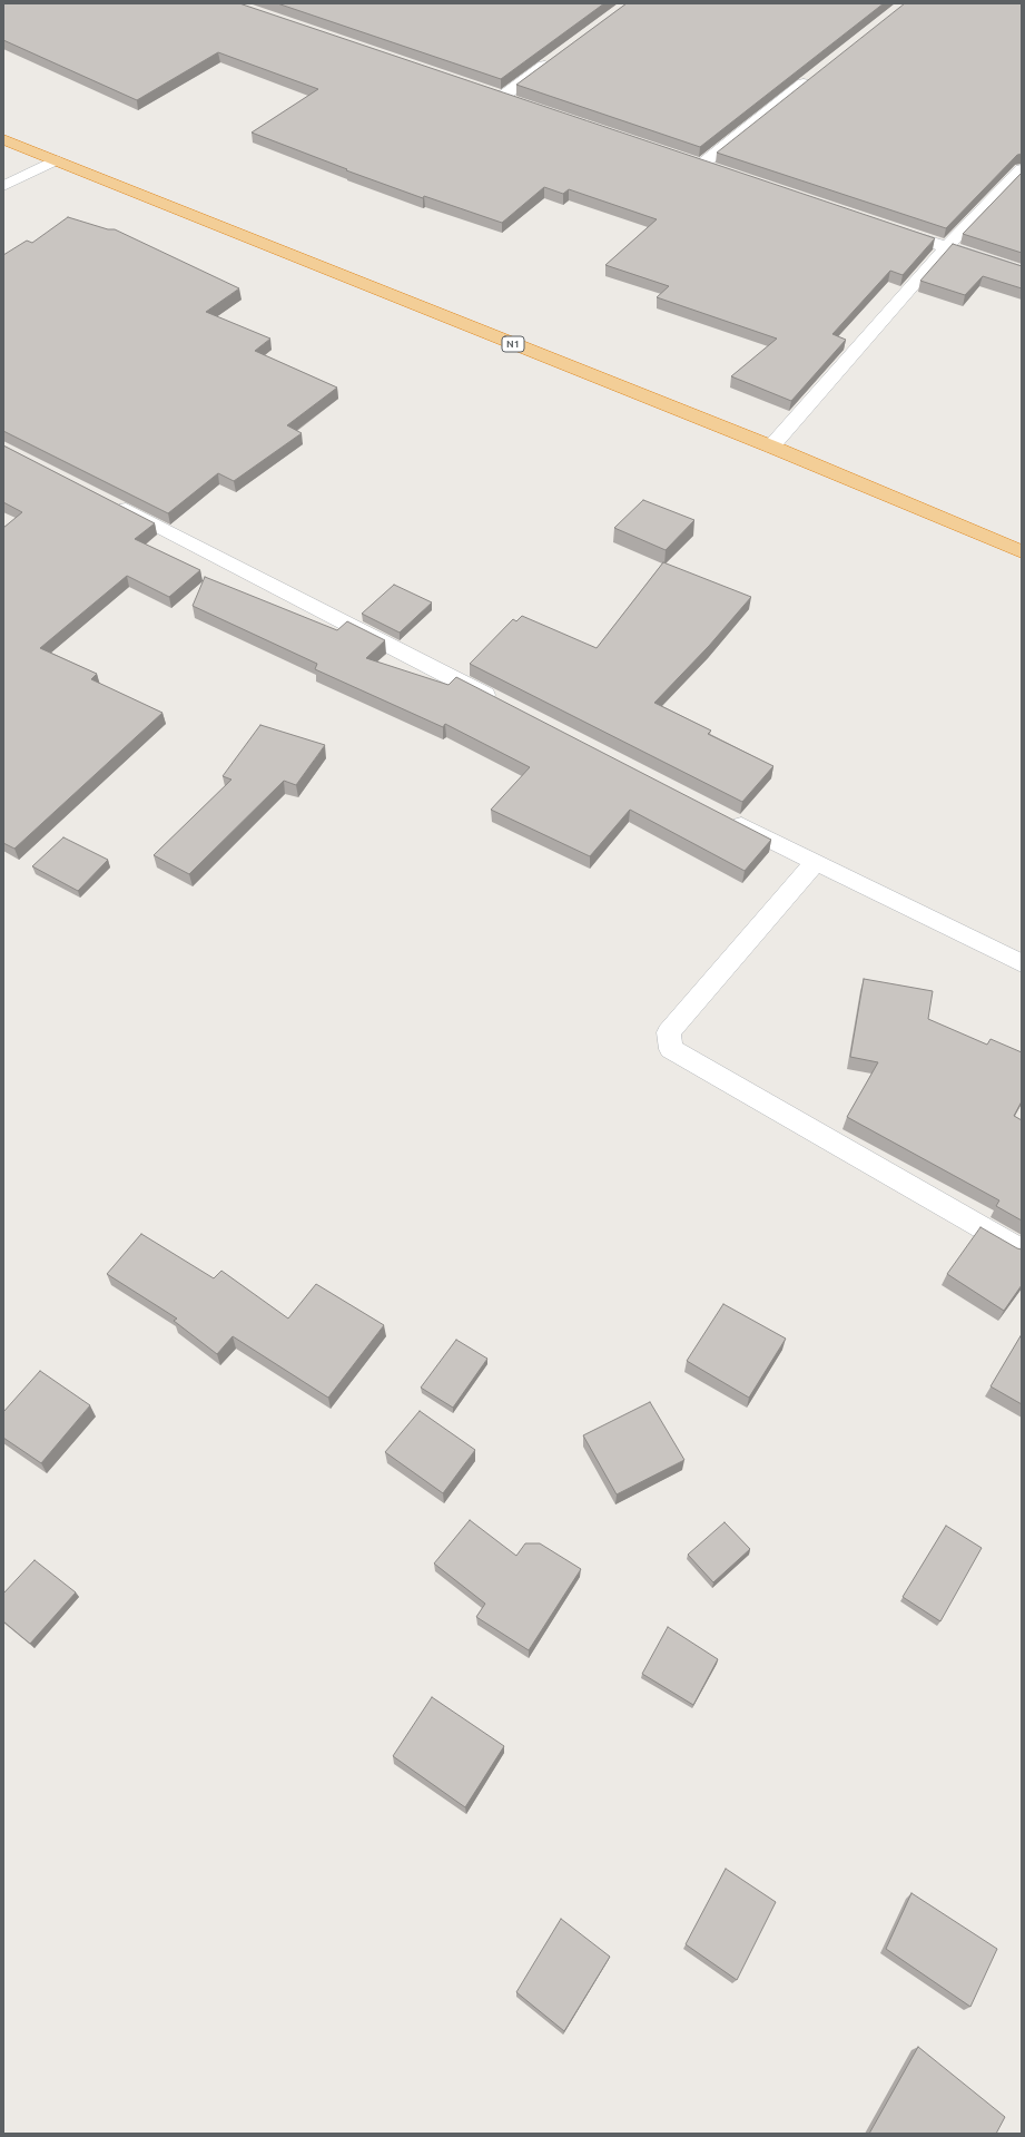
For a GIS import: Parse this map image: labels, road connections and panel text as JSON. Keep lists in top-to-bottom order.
{
  "streets": {
    "highway": ["N1"]
  }
}
